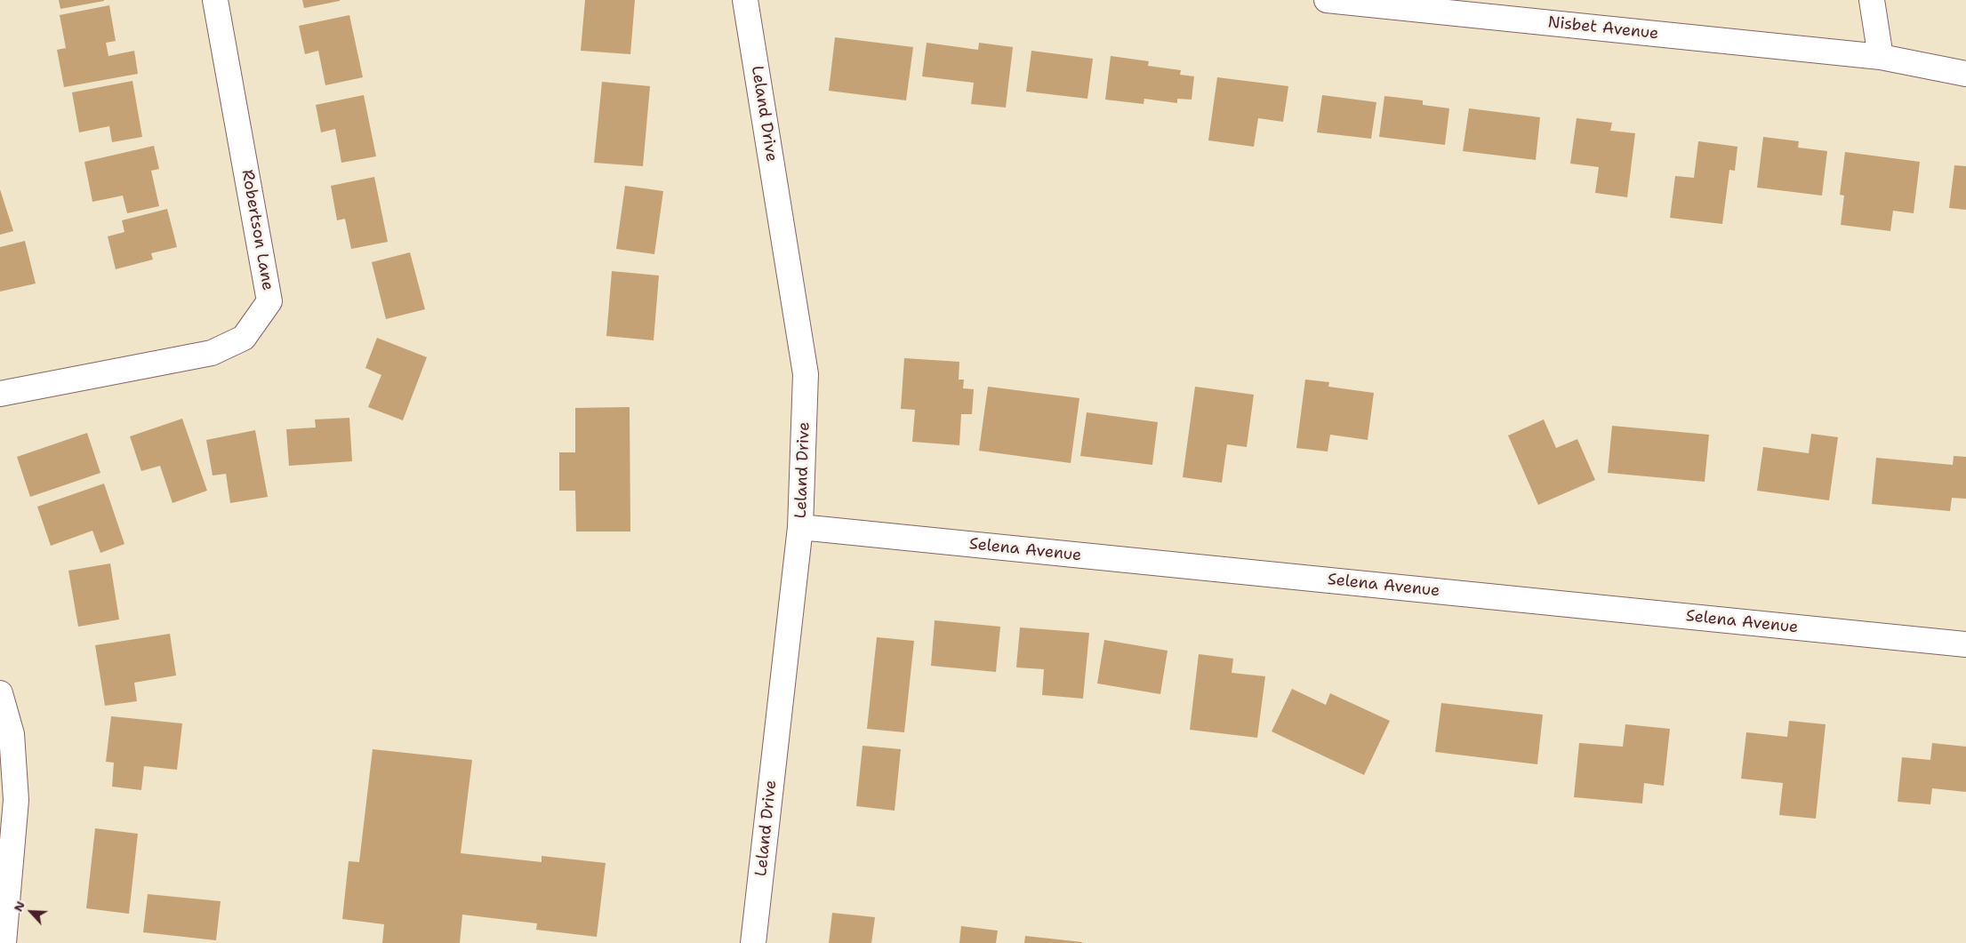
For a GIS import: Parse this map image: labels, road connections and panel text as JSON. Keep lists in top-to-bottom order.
{
  "streets": {
    "street": [
      "Nisbet Avenue",
      "Leland Drive",
      "Robertson Lane",
      "Selena Avenue"
    ]
  },
  "crossings": [
    ["Leland Drive", "Selena Avenue"]
  ],
  "north": "top left"
}
